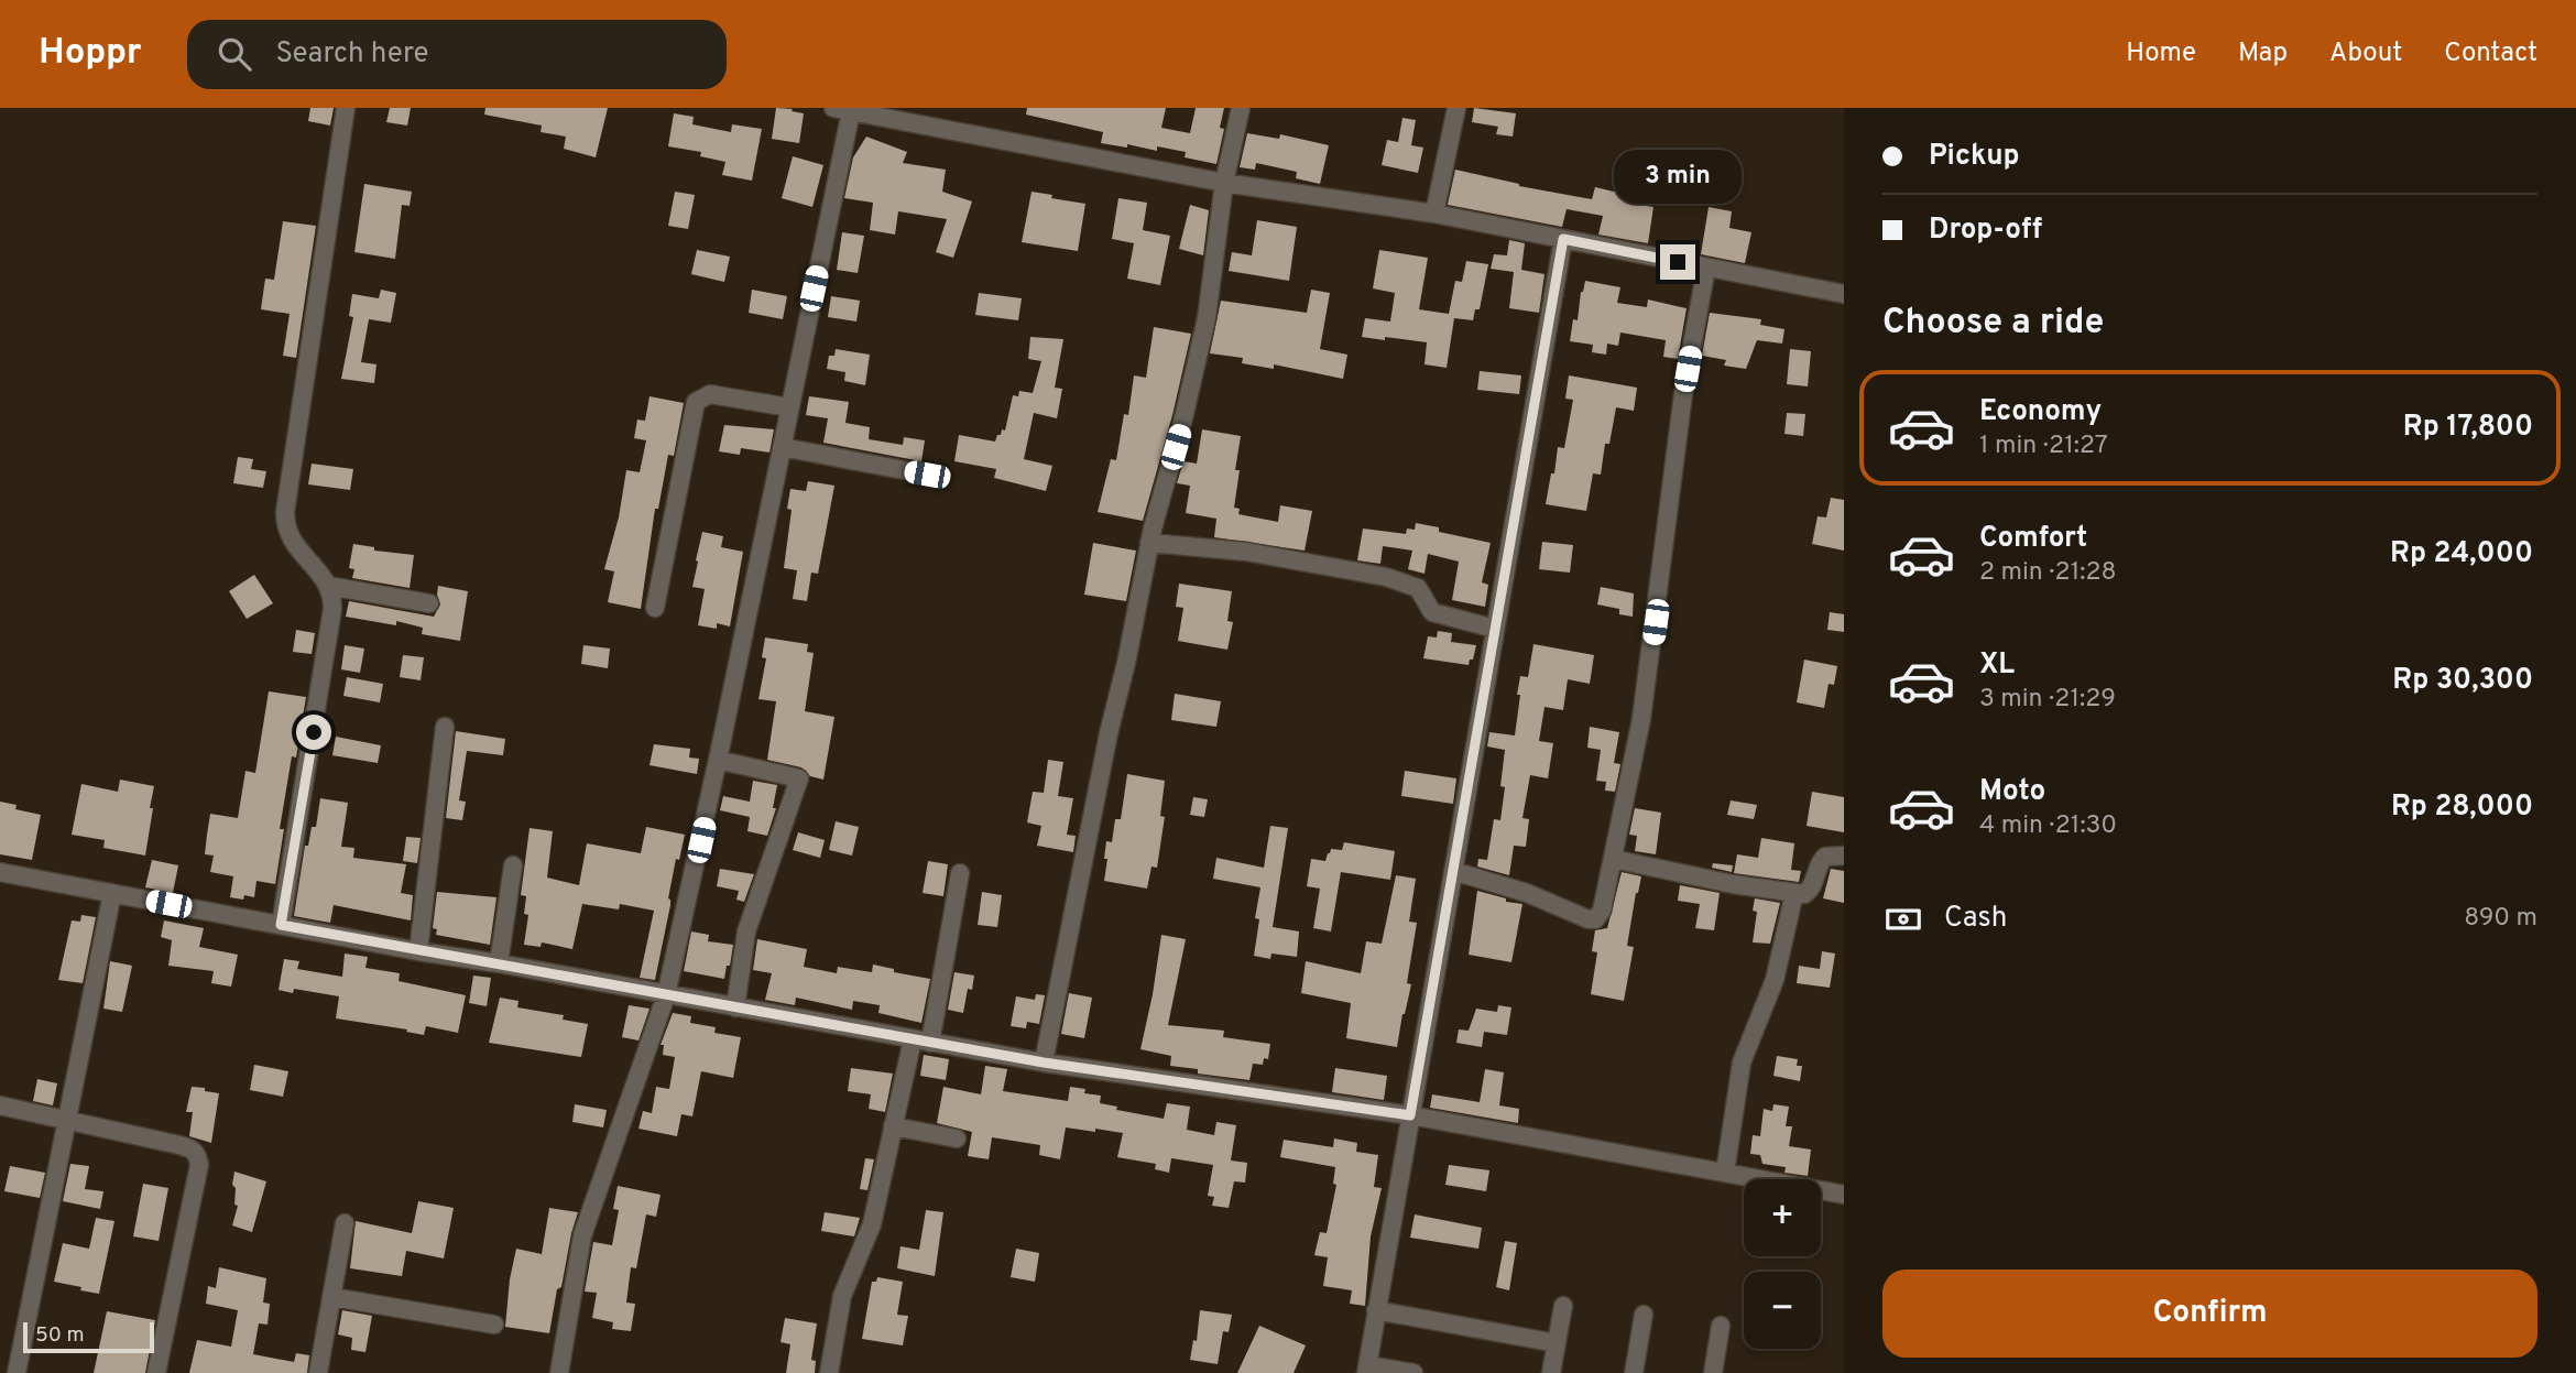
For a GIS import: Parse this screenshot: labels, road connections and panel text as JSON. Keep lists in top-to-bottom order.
{
  "scale_bar": "50 m",
  "page": {
    "header": "Hoppr",
    "search": "Search here",
    "nav": [
      "Home",
      "Map",
      "About",
      "Contact"
    ],
    "banner": ["Pickup", "Drop-off"],
    "bubble": "3 min",
    "heading": "Choose a ride",
    "list": [
      {
        "name": "Economy",
        "note": "1 min · 21:27",
        "value": "Rp 17,800"
      },
      {
        "name": "Comfort",
        "note": "2 min · 21:28",
        "value": "Rp 24,000"
      },
      {
        "name": "XL",
        "note": "3 min · 21:29",
        "value": "Rp 30,300"
      },
      {
        "name": "Moto",
        "note": "4 min · 21:30",
        "value": "Rp 28,000"
      }
    ],
    "pay": ["Cash", "890 m"],
    "map_buttons": ["+", "−"],
    "buttons": "Confirm",
    "scale": "50 m"
  }
}
